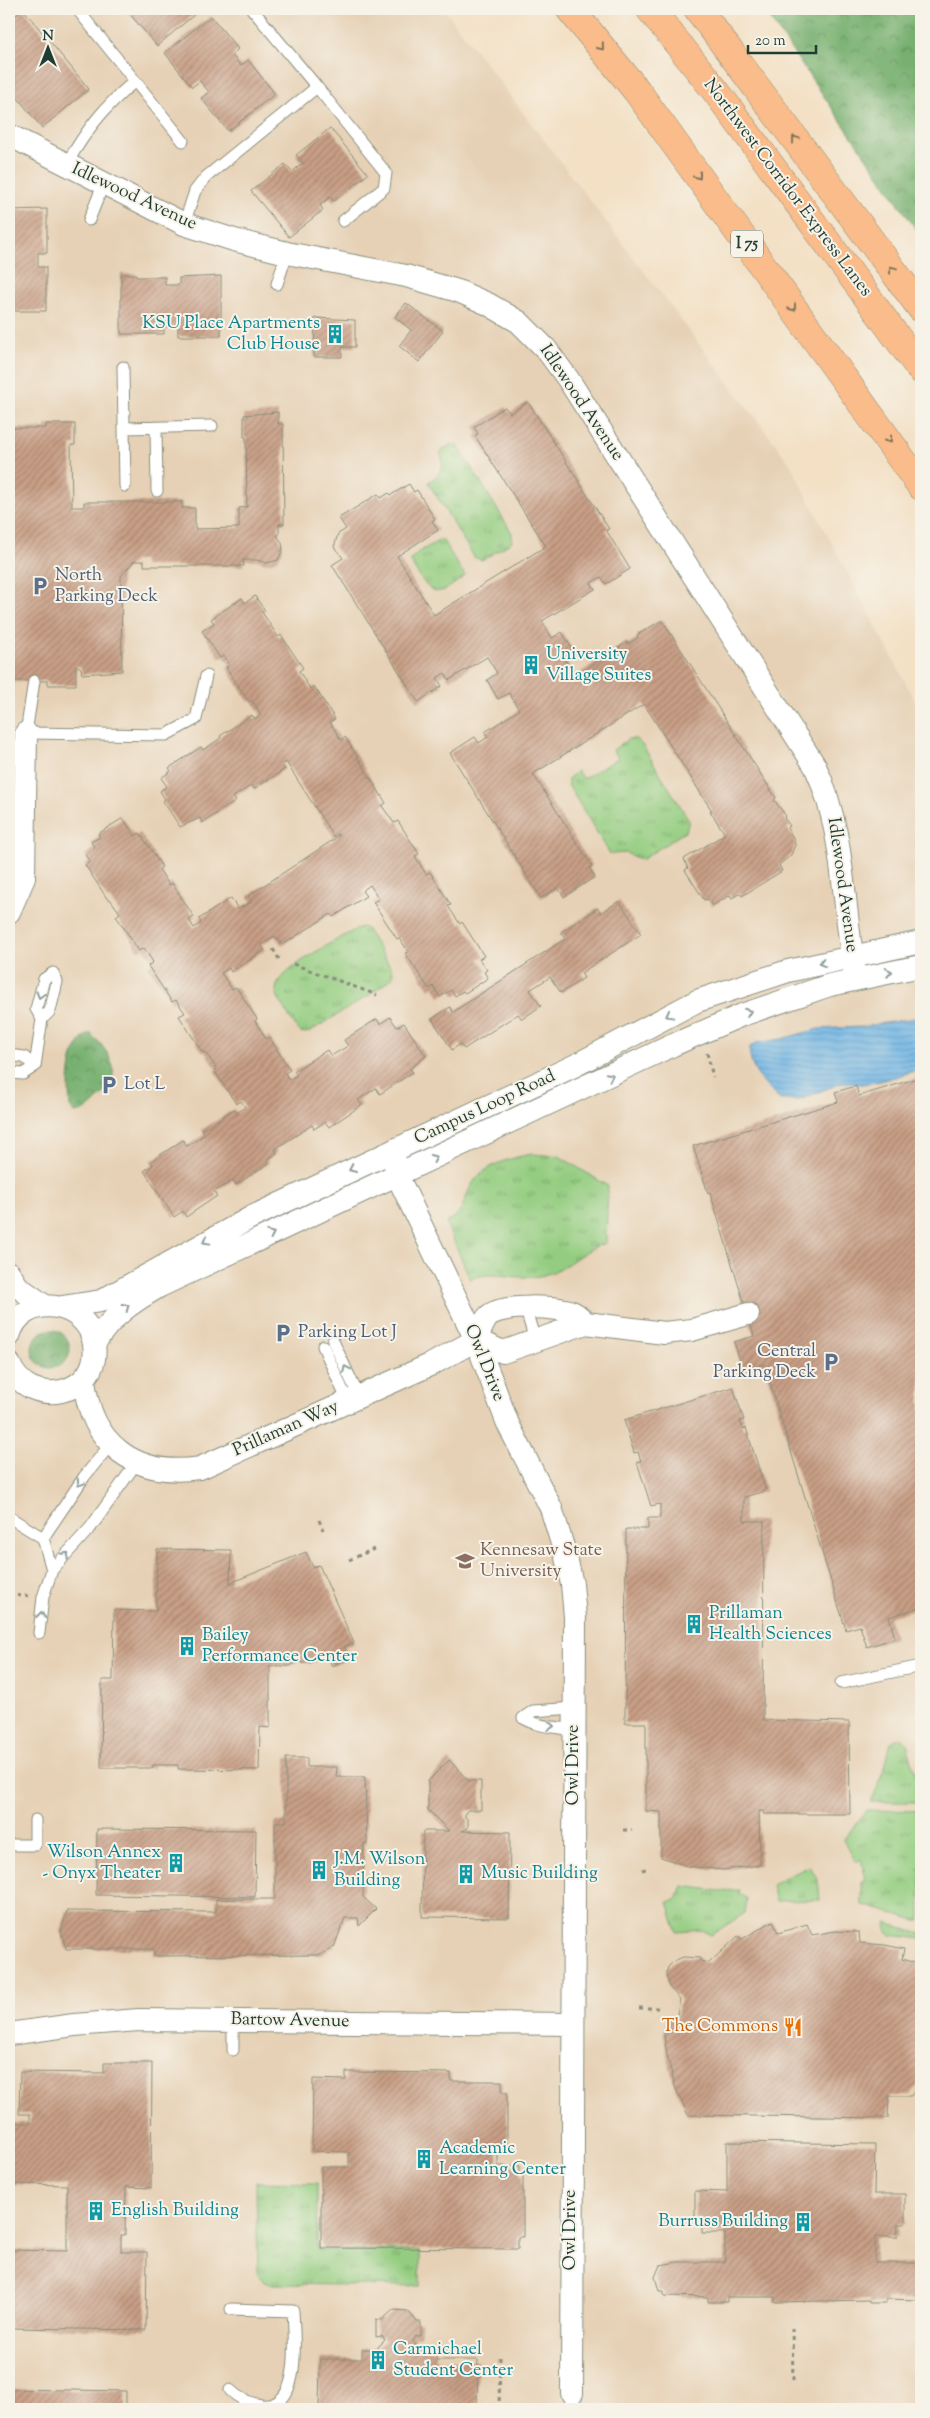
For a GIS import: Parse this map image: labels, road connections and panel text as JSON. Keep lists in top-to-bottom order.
{
  "streets": {
    "highway": ["Northwest Corridor Express Lanes", "I 75"],
    "street": [
      "Idlewood Avenue",
      "Campus Loop Road",
      "Owl Drive",
      "Prillaman Way",
      "Bartow Avenue"
    ]
  },
  "crossings": [
    ["Idlewood Avenue", "Campus Loop Road"],
    ["Campus Loop Road", "Owl Drive"],
    ["Owl Drive", "Prillaman Way"],
    ["Owl Drive", "Bartow Avenue"]
  ],
  "places": {
    "building": [
      "KSU Place Apartments Club House",
      "University Village Suites",
      "Prillaman Health Sciences",
      "Bailey Performance Center",
      "Wilson Annex - Onyx Theater",
      "J.M. Wilson Building",
      "Music Building",
      "Academic Learning Center",
      "English Building",
      "Burruss Building",
      "Carmichael Student Center"
    ],
    "parking": [
      "North Parking Deck",
      "Lot L",
      "Parking Lot J",
      "Central Parking Deck"
    ],
    "school or university": ["Kennesaw State University"],
    "restaurant": ["The Commons"]
  },
  "scale_bar": "20 m",
  "north": "top"
}
